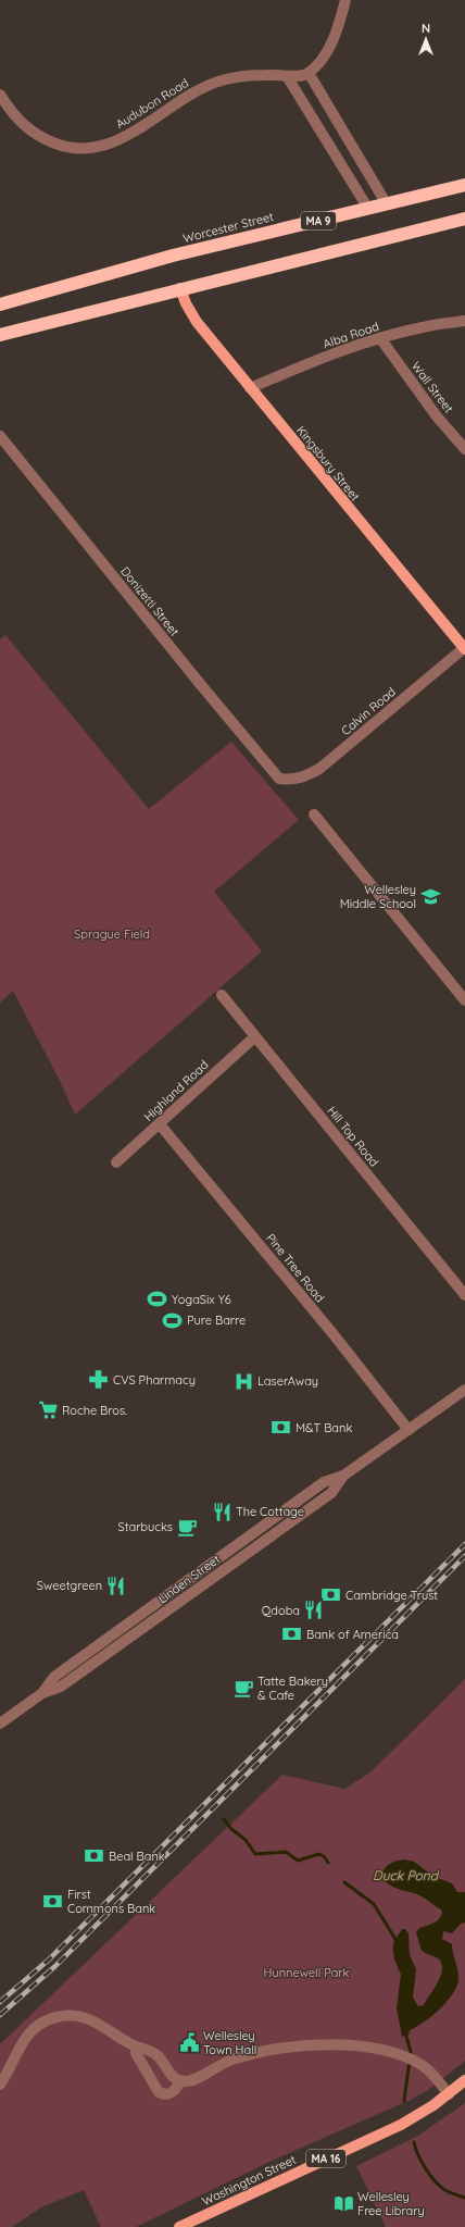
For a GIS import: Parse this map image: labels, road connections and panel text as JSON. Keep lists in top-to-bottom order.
{
  "streets": {
    "highway": ["MA 9", "Worcester Street"],
    "main road": ["Kingsbury Street", "MA 16", "Washington Street"],
    "street": [
      "Audubon Road",
      "Alba Road",
      "Wall Street",
      "Donizetti Street",
      "Calvin Road",
      "Highland Road",
      "Hill Top Road",
      "Pine Tree Road",
      "Linden Street"
    ]
  },
  "crossings": [
    ["Alba Road", "Wall Street"],
    ["Alba Road", "Kingsbury Street"],
    ["Kingsbury Street", "Calvin Road"],
    ["Donizetti Street", "Calvin Road"],
    ["Highland Road", "Hill Top Road"],
    ["Highland Road", "Pine Tree Road"],
    ["Pine Tree Road", "Linden Street"]
  ],
  "water": ["Duck Pond"],
  "parks": ["Sprague Field", "Hunnewell Park"],
  "places": {
    "school or university": ["Wellesley Middle School"],
    "sports": ["YogaSix Y6", "Pure Barre"],
    "pharmacy": ["CVS Pharmacy"],
    "hospital": ["LaserAway"],
    "supermarket": ["Roche Bros."],
    "bank": [
      "M&T Bank",
      "Cambridge Trust",
      "Bank of America",
      "Beal Bank",
      "First Commons Bank"
    ],
    "restaurant": ["The Cottage", "Sweetgreen", "Qdoba"],
    "cafe": ["Starbucks", "Tatte Bakery & Cafe"],
    "public building": ["Wellesley Town Hall"],
    "library": ["Wellesley Free Library"]
  },
  "north": "top"
}
